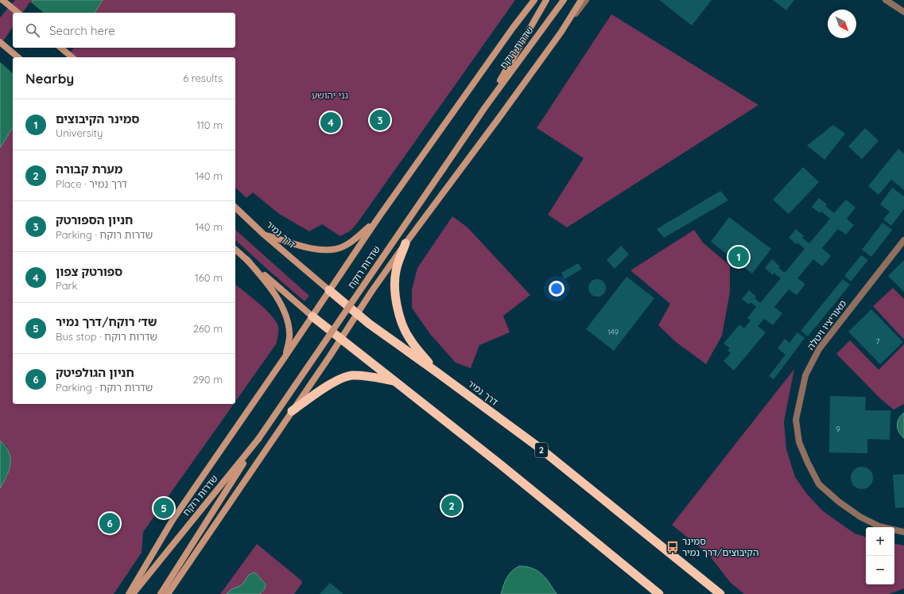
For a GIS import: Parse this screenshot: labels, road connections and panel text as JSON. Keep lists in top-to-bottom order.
{
  "streets": {
    "highway": ["דרך נמיר", "2"],
    "main road": ["שדרות רוקח"],
    "street": ["מאוריציו ויטלה"]
  },
  "parks": ["גני יהושע"],
  "places": {
    "bus stop": ["סמינר הקיבוצים/דרך נמיר"]
  },
  "house_numbers": ["149", "7", "9"],
  "north": "bottom right",
  "page": {
    "search": "Search here",
    "heading": ["Nearby", "6 results"],
    "list": [
      {
        "mark": "1",
        "name": "סמינר הקיבוצים",
        "note": "University",
        "value": "110 m"
      },
      {
        "mark": "2",
        "name": "מערת קבורה",
        "note": "Place · דרך נמיר",
        "value": "140 m"
      },
      {
        "mark": "3",
        "name": "חניון הספורטק",
        "note": "Parking · שדרות רוקח",
        "value": "140 m"
      },
      {
        "mark": "4",
        "name": "ספורטק צפון",
        "note": "Park",
        "value": "160 m"
      },
      {
        "mark": "5",
        "name": "שד׳ רוקח/דרך נמיר",
        "note": "Bus stop · שדרות רוקח",
        "value": "260 m"
      },
      {
        "mark": "6",
        "name": "חניון הגולפיטק",
        "note": "Parking · שדרות רוקח",
        "value": "290 m"
      }
    ],
    "pins": [
      "3",
      "4",
      "1",
      "2",
      "5",
      "6"
    ],
    "map_buttons": ["+", "−"]
  }
}
